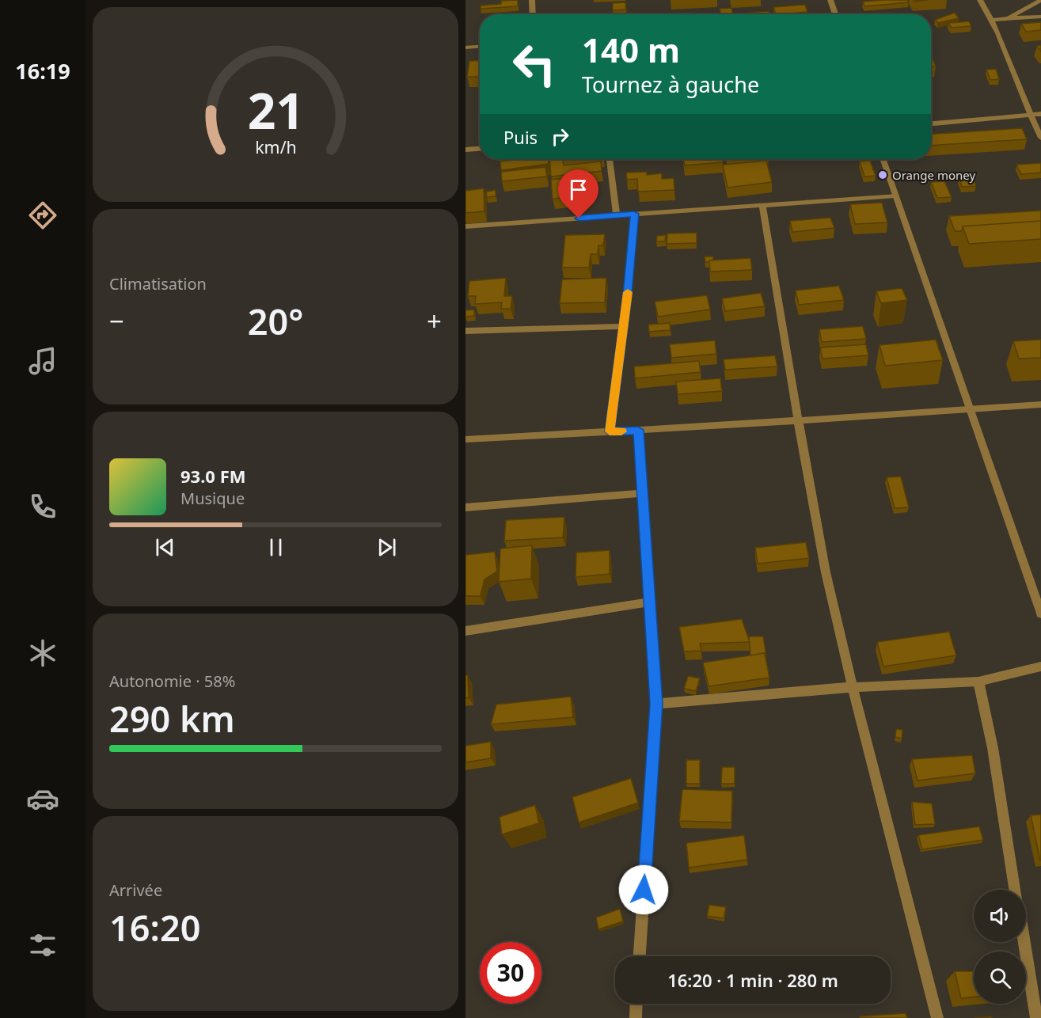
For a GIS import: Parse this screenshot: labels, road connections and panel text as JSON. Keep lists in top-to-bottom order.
{
  "places": ["Orange money"],
  "page": {
    "tabs": "16:19",
    "turn": ["140 m", "Tournez à gauche"],
    "then": "Puis",
    "tile": [
      "Climatisation",
      ["Autonomie · 58%", "290 km"],
      ["Arrivée", "16:20"]
    ],
    "heat": ["−", "20°", "+"],
    "song": ["93.0 FM", "Musique"],
    "limit": "30",
    "trip": "16:20 · 1 min · 280 m",
    "gauge": ["21", "km/h"]
  }
}
